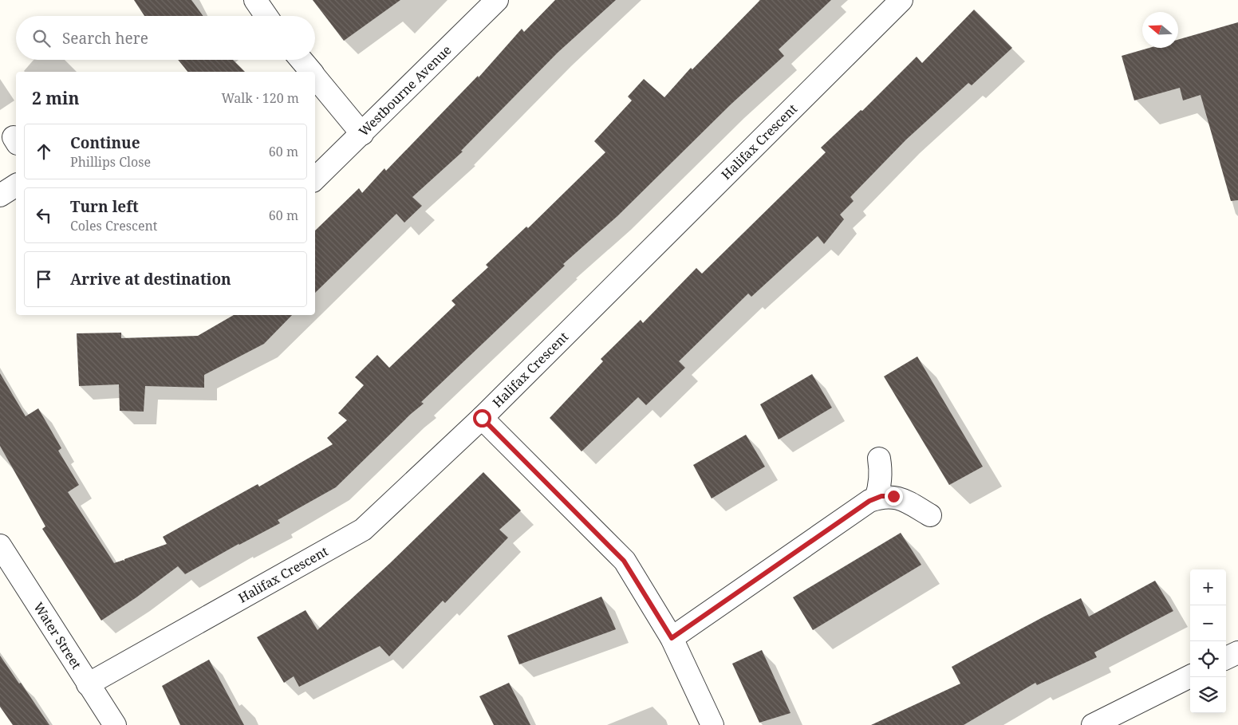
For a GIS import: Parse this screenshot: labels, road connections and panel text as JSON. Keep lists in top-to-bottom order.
{
  "streets": {
    "street": ["Westbourne Avenue", "Halifax Crescent", "Water Street"]
  },
  "crossings": [
    ["Halifax Crescent", "Water Street"]
  ],
  "north": "left",
  "page": {
    "search": "Search here",
    "heading": ["2 min", "Walk · 120 m"],
    "list": [
      ["Continue", "Phillips Close", "60 m"],
      ["Turn left", "Coles Crescent", "60 m"],
      "Arrive at destination"
    ],
    "map_buttons": ["+", "−"]
  }
}
